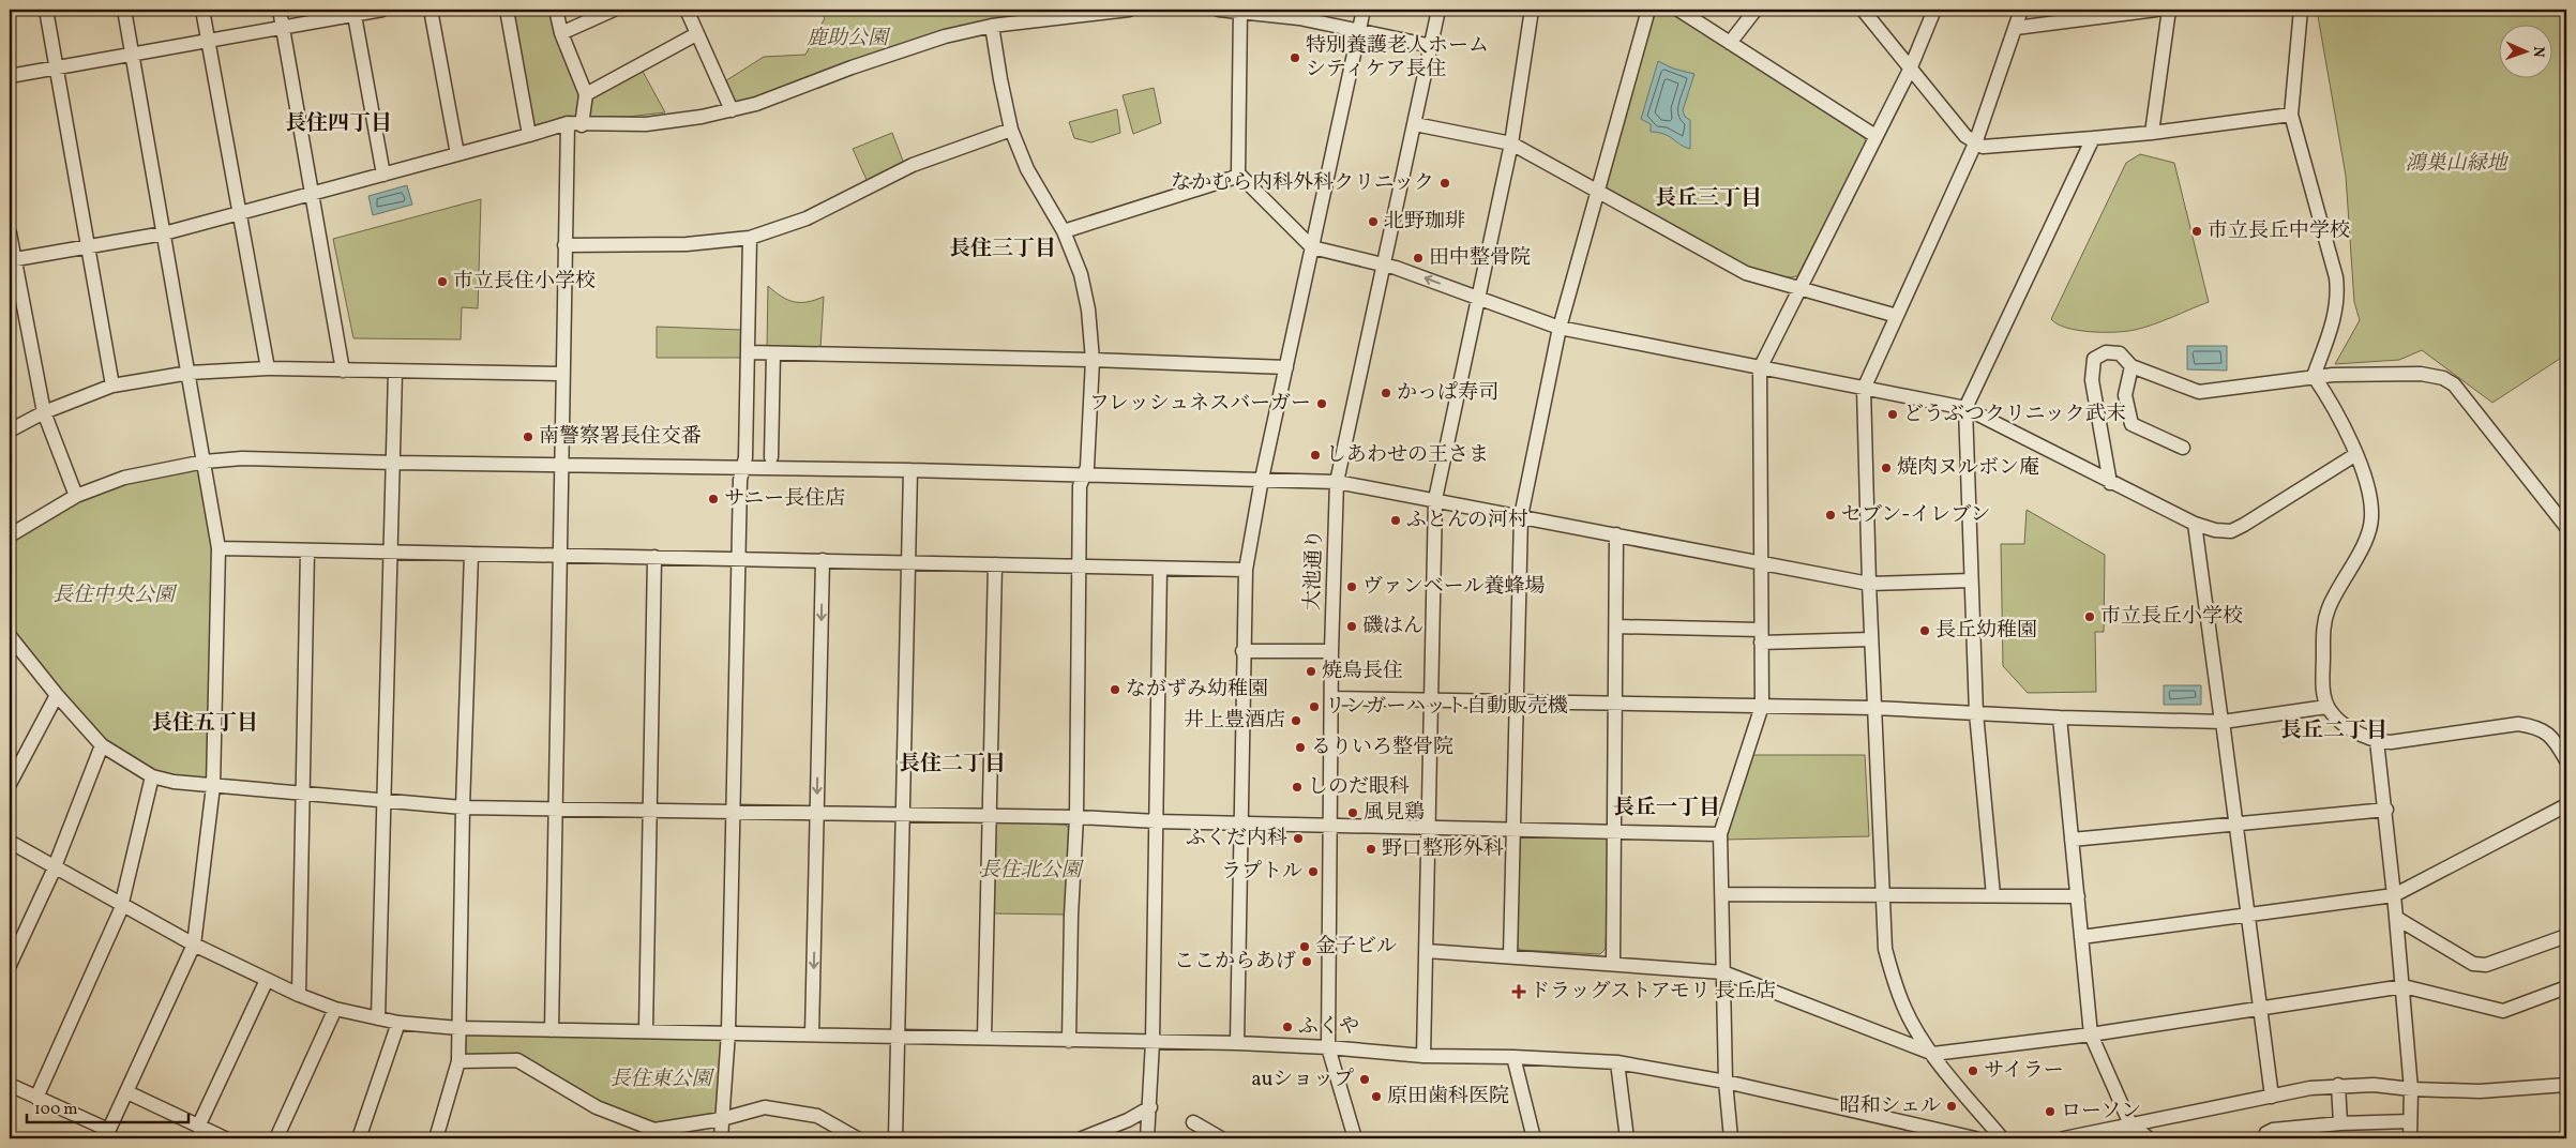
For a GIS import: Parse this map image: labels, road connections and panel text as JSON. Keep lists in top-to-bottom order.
{
  "streets": {
    "street": ["大池通り"]
  },
  "districts": [
    "長住四丁目",
    "長丘三丁目",
    "長住三丁目",
    "長住五丁目",
    "長丘二丁目",
    "長住二丁目",
    "長丘一丁目"
  ],
  "parks": [
    "鹿助公園",
    "鴻巣山緑地",
    "長住中央公園",
    "長住北公園",
    "長住東公園"
  ],
  "places": {
    "other": [
      "特別養護老人ホーム シティケア長住",
      "なかむら内科外科クリニック",
      "北野珈琲",
      "市立長丘中学校",
      "田中整骨院",
      "市立長住小学校",
      "かっぱ寿司",
      "フレッシュネスバーガー",
      "どうぶつクリニック武末",
      "南警察署長住交番",
      "しあわせの王さま",
      "焼肉ヌルボン庵",
      "サニー長住店",
      "セブン-イレブン",
      "ふとんの河村",
      "ヴァンベール養蜂場",
      "市立長丘小学校",
      "磯はん",
      "長丘幼稚園",
      "焼鳥長住",
      "ながずみ幼稚園",
      "リンガーハット自動販売機",
      "井上豊酒店",
      "るりいろ整骨院",
      "しのだ眼科",
      "風見鶏",
      "ふくだ内科",
      "野口整形外科",
      "ラプトル",
      "金子ビル",
      "ここからあげ",
      "ふくや",
      "サイラー",
      "auショップ",
      "原田歯科医院",
      "昭和シェル",
      "ローソン"
    ],
    "health": ["ドラッグストアモリ 長丘店"]
  },
  "scale_bar": "100 m",
  "north": "right"
}
